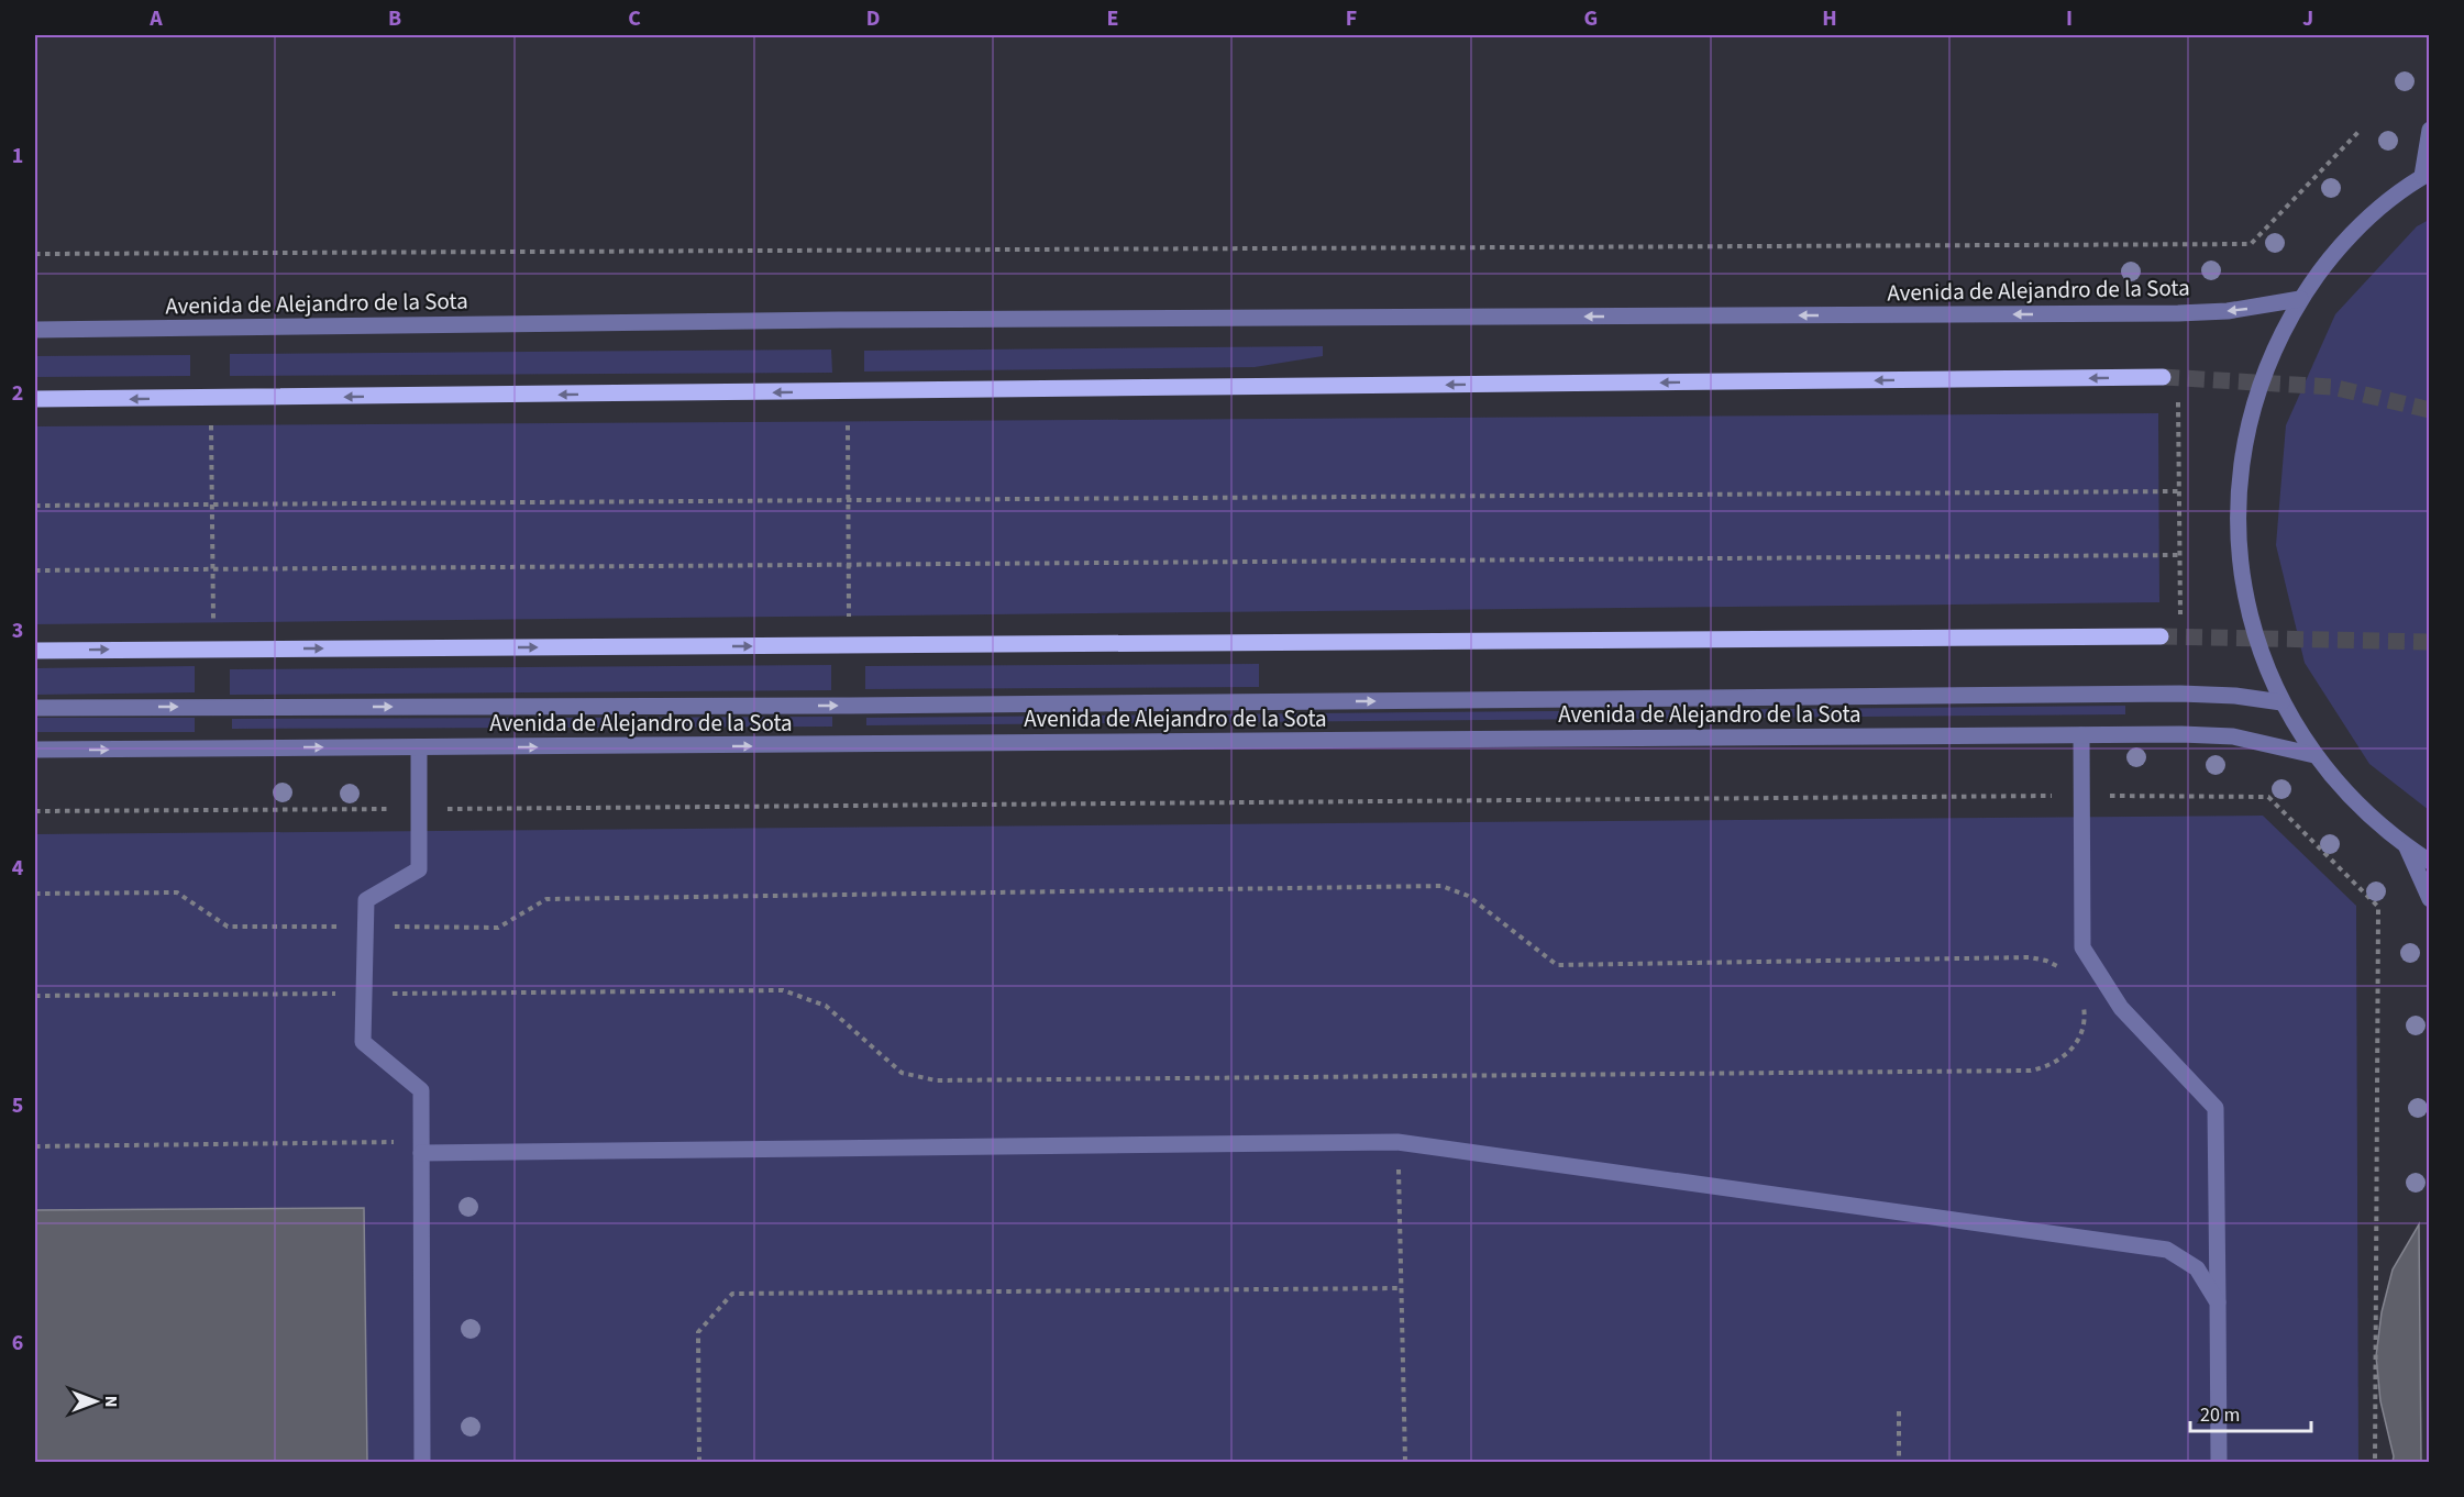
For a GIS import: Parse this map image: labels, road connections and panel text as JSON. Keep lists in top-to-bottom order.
{
  "streets": {
    "street": ["Avenida de Alejandro de la Sota"]
  },
  "scale_bar": "20 m",
  "north": "right",
  "grid": {
    "columns": [
      "A",
      "B",
      "C",
      "D",
      "E",
      "F",
      "G",
      "H",
      "I",
      "J"
    ],
    "rows": [
      "1",
      "2",
      "3",
      "4",
      "5",
      "6"
    ]
  }
}
